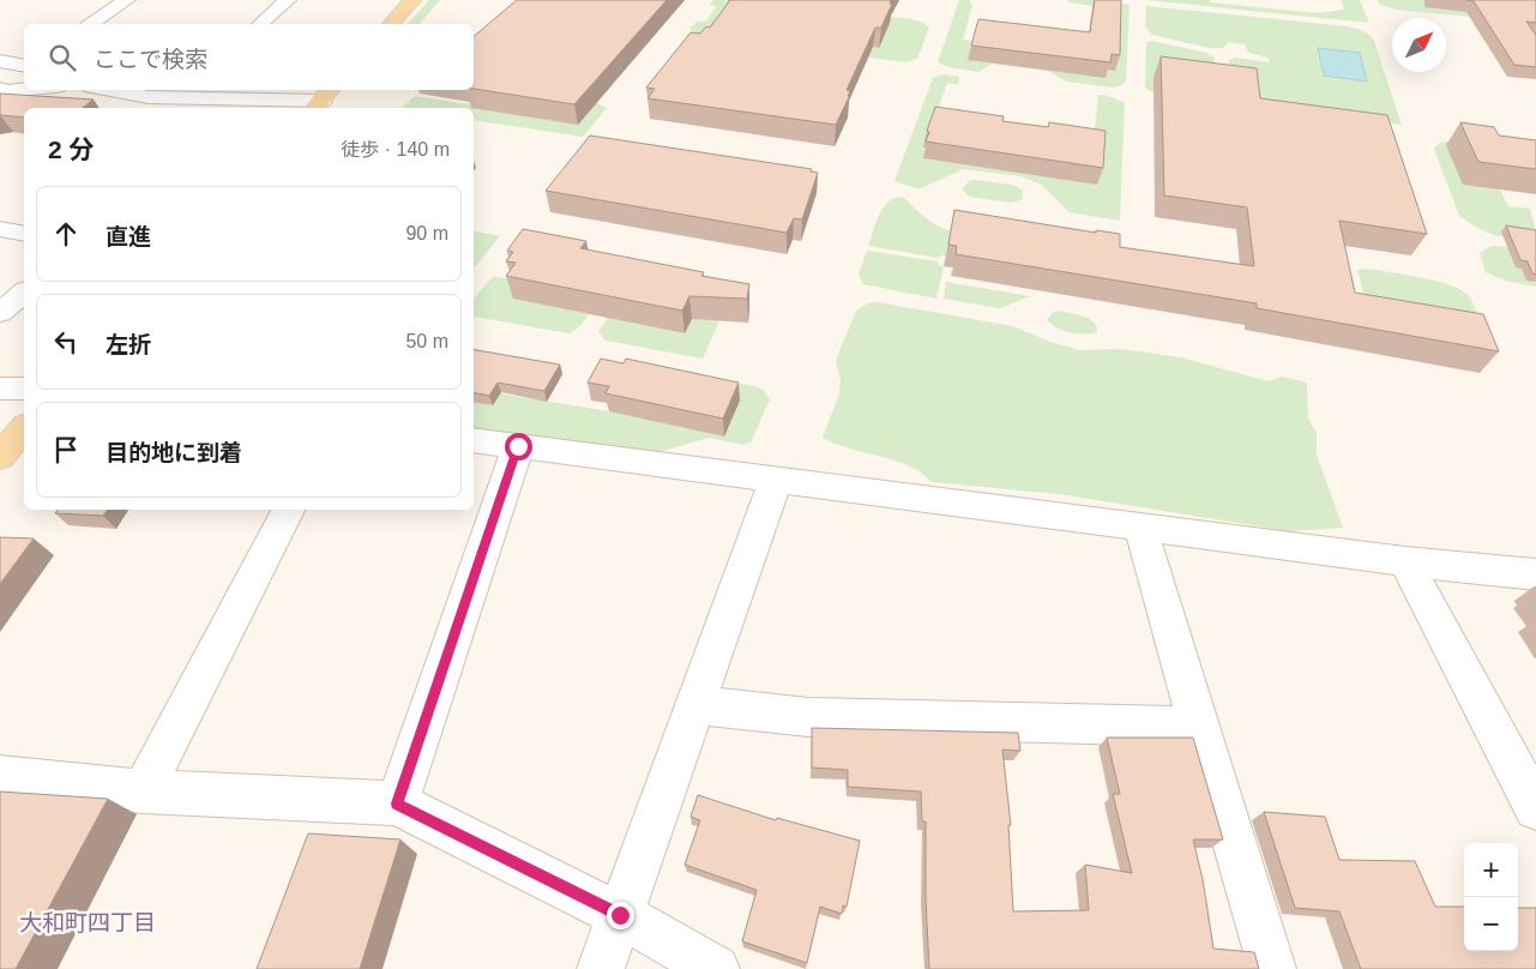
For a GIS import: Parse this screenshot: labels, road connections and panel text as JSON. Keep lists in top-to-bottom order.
{
  "districts": ["大和町四丁目"],
  "north": "top right",
  "page": {
    "search": "ここで検索",
    "heading": ["2 分", "徒歩 · 140 m"],
    "list": [
      ["直進", "90 m"],
      ["左折", "50 m"],
      "目的地に到着"
    ],
    "map_buttons": ["+", "−"]
  }
}
